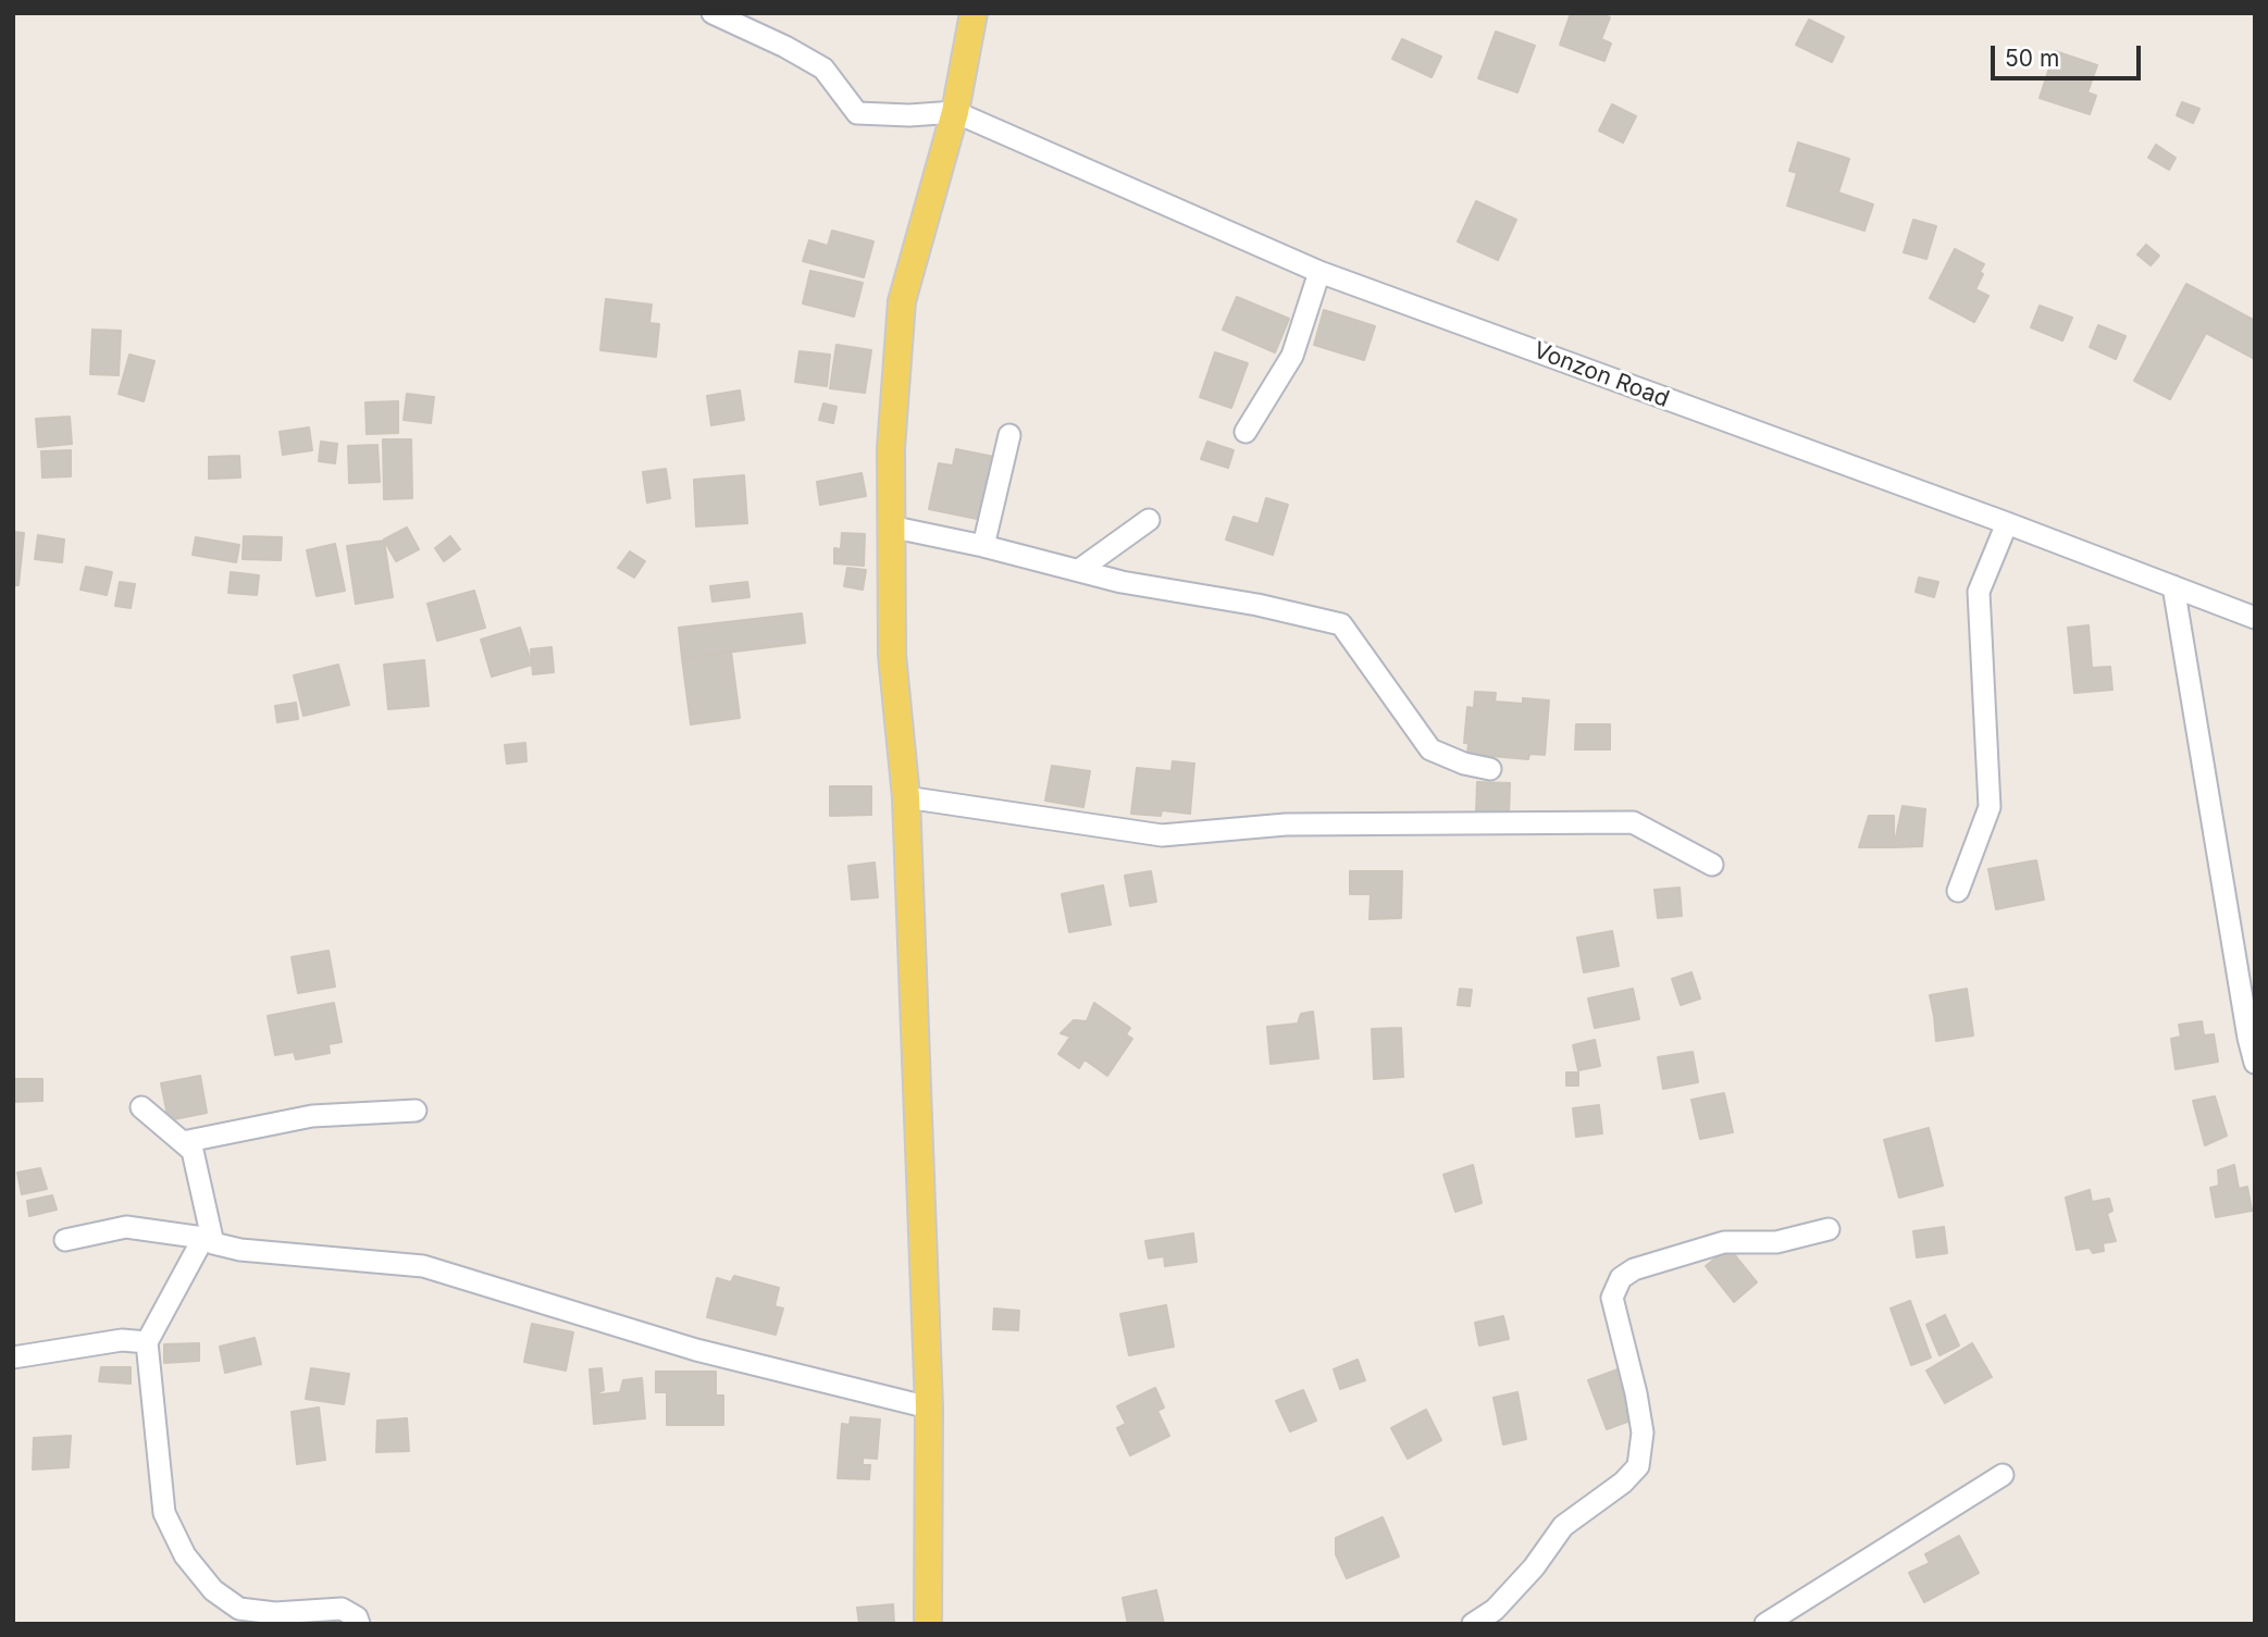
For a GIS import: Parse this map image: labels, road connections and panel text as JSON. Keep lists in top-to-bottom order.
{
  "streets": {
    "street": ["Vonzon Road"]
  },
  "scale_bar": "50 m"
}
